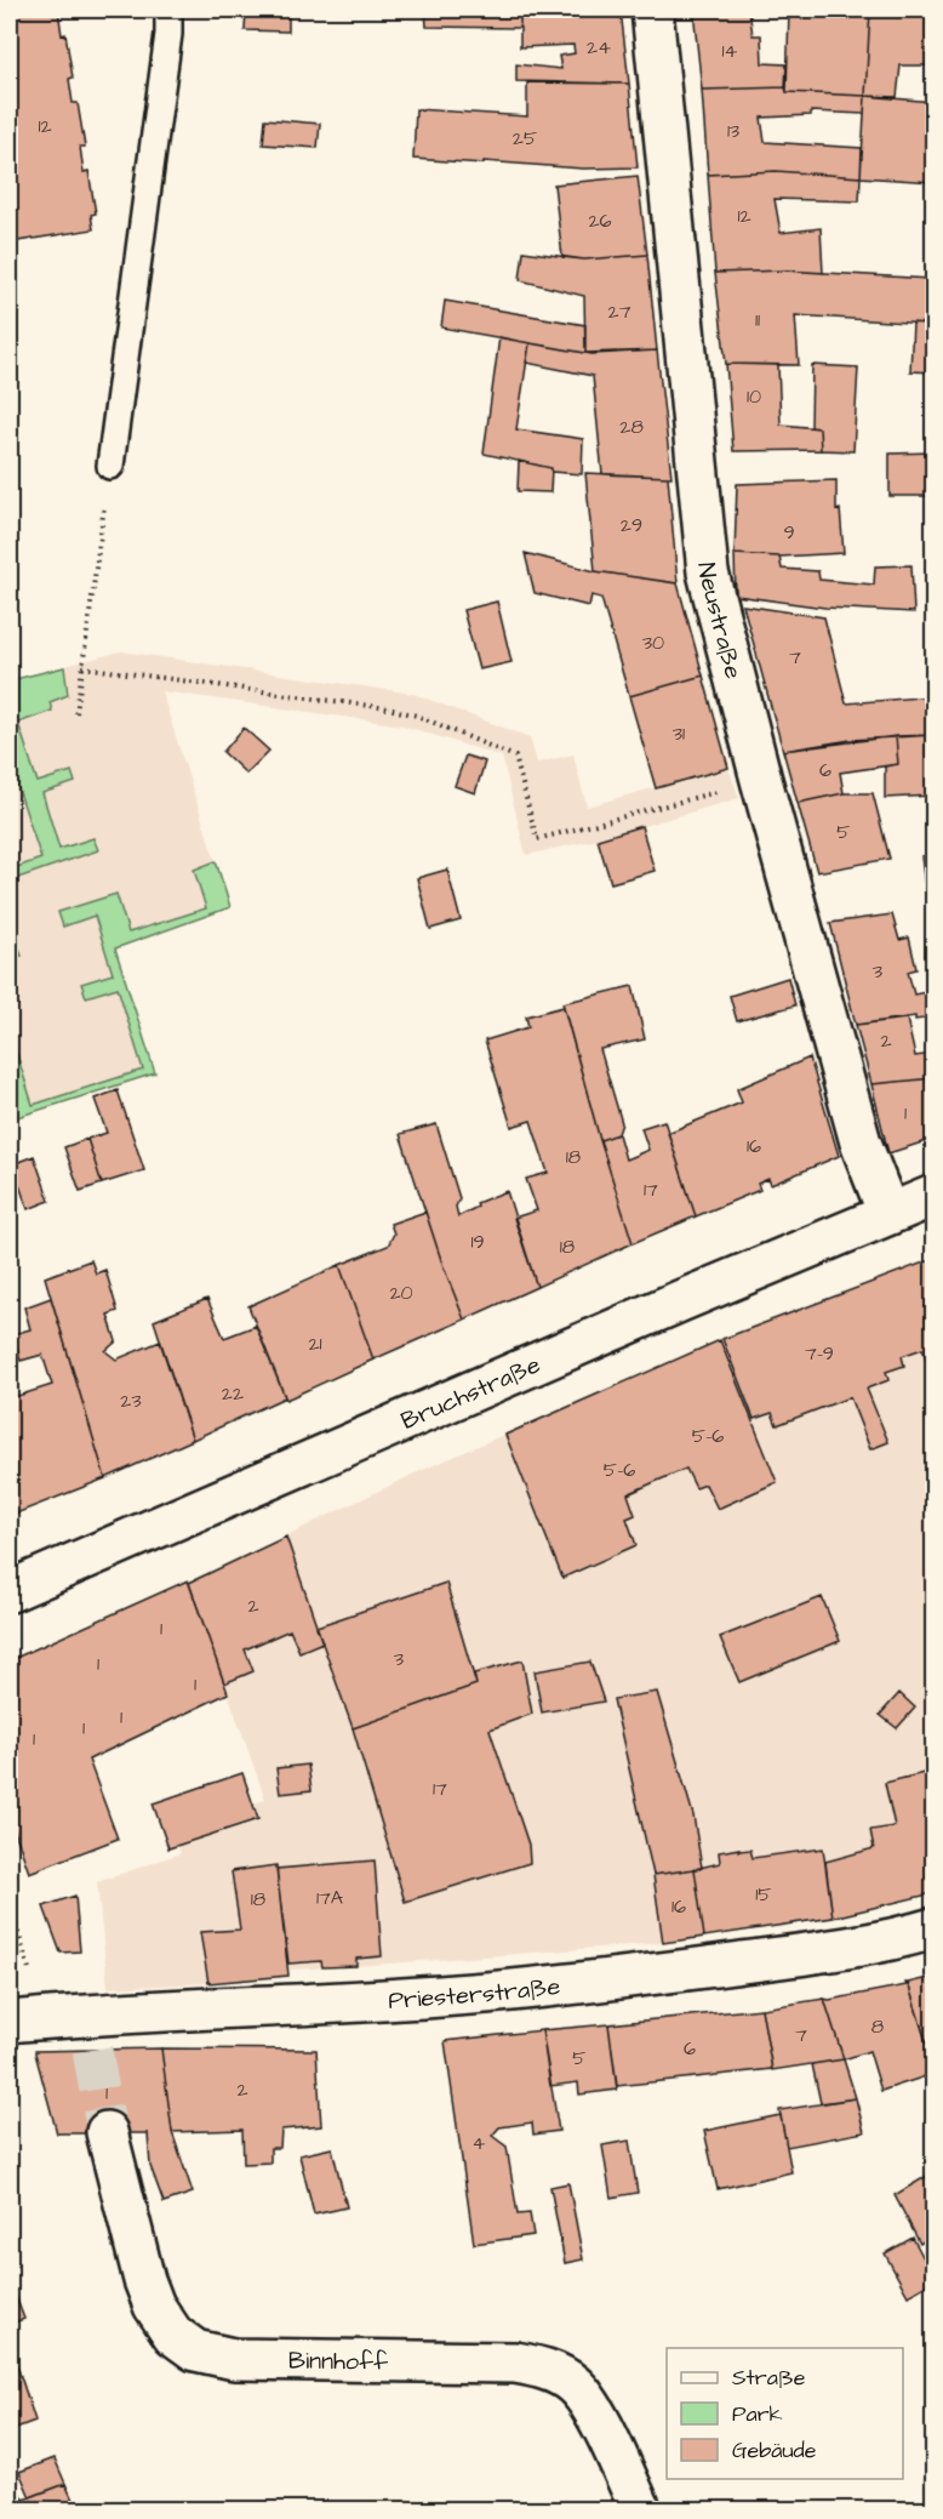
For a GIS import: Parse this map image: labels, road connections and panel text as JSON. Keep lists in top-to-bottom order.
{
  "streets": {
    "street": [
      "Neustraße",
      "Bruchstraße",
      "Priesterstraße",
      "Binnhoff"
    ]
  },
  "crossings": [
    ["Neustraße", "Bruchstraße"]
  ],
  "house_numbers": [
    "24",
    "14",
    "12",
    "13",
    "25",
    "12",
    "26",
    "27",
    "11",
    "10",
    "28",
    "29",
    "9",
    "30",
    "7",
    "31",
    "6",
    "5",
    "3",
    "2",
    "1",
    "16",
    "18",
    "17",
    "19",
    "18",
    "20",
    "21",
    "7-9",
    "22",
    "23",
    "5-6",
    "5-6",
    "2",
    "1",
    "3",
    "1",
    "1",
    "1",
    "1",
    "1",
    "17",
    "15",
    "17A",
    "18",
    "16",
    "8",
    "7",
    "6",
    "5",
    "2",
    "1",
    "4"
  ],
  "legend": ["Straße", "Park", "Gebäude"]
}
